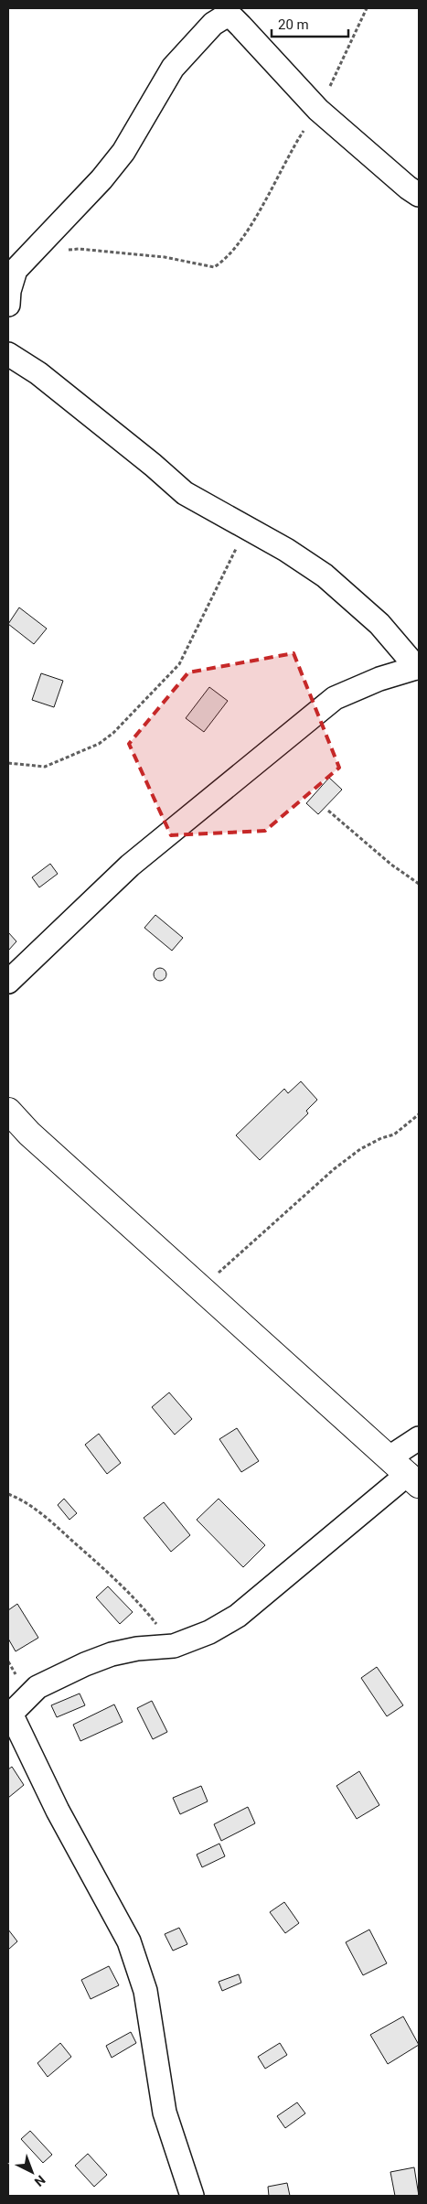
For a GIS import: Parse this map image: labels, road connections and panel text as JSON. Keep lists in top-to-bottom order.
{
  "scale_bar": "20 m",
  "north": "bottom right"
}
